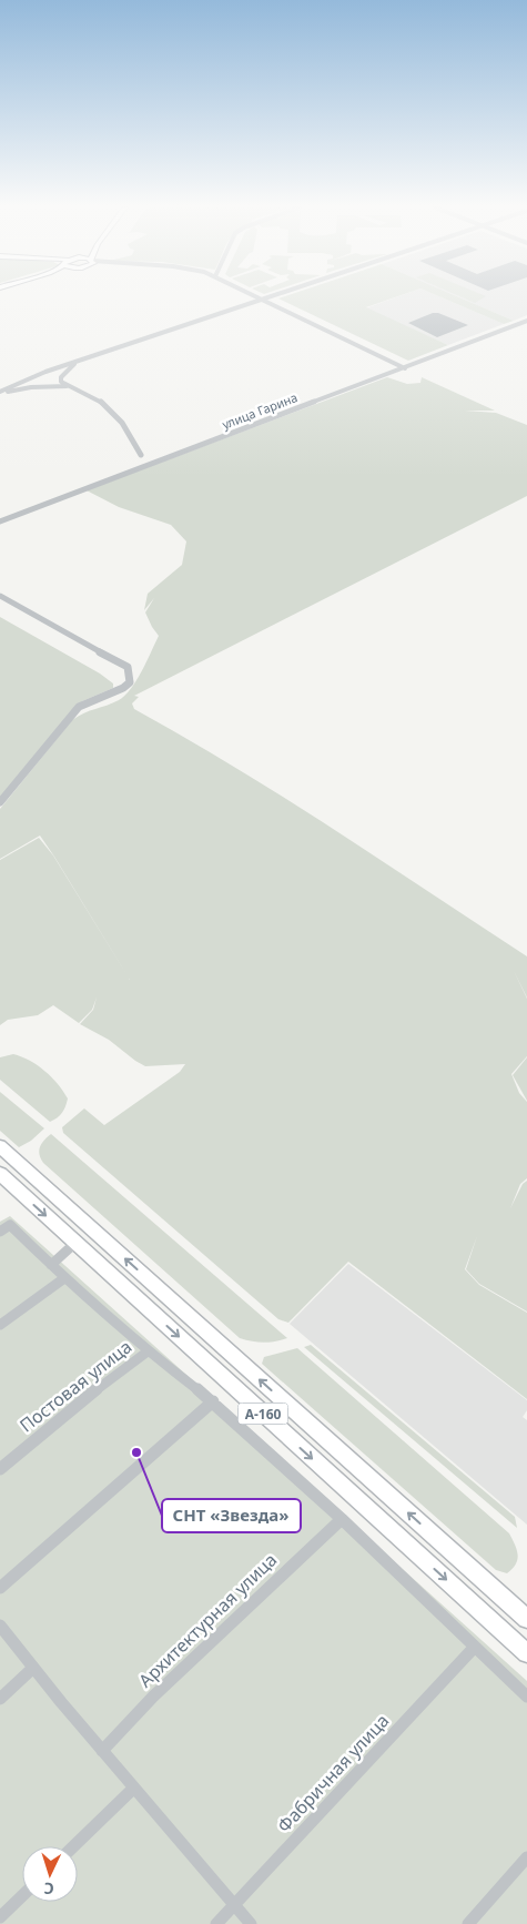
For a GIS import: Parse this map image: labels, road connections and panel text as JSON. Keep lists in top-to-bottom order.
{
  "streets": {
    "main road": ["А-160"],
    "street": [
      "улица Гарина",
      "Постовая улица",
      "Архитектурная улица",
      "Фабричная улица"
    ]
  },
  "places": ["СНТ «Звезда»"],
  "north": "bottom"
}
